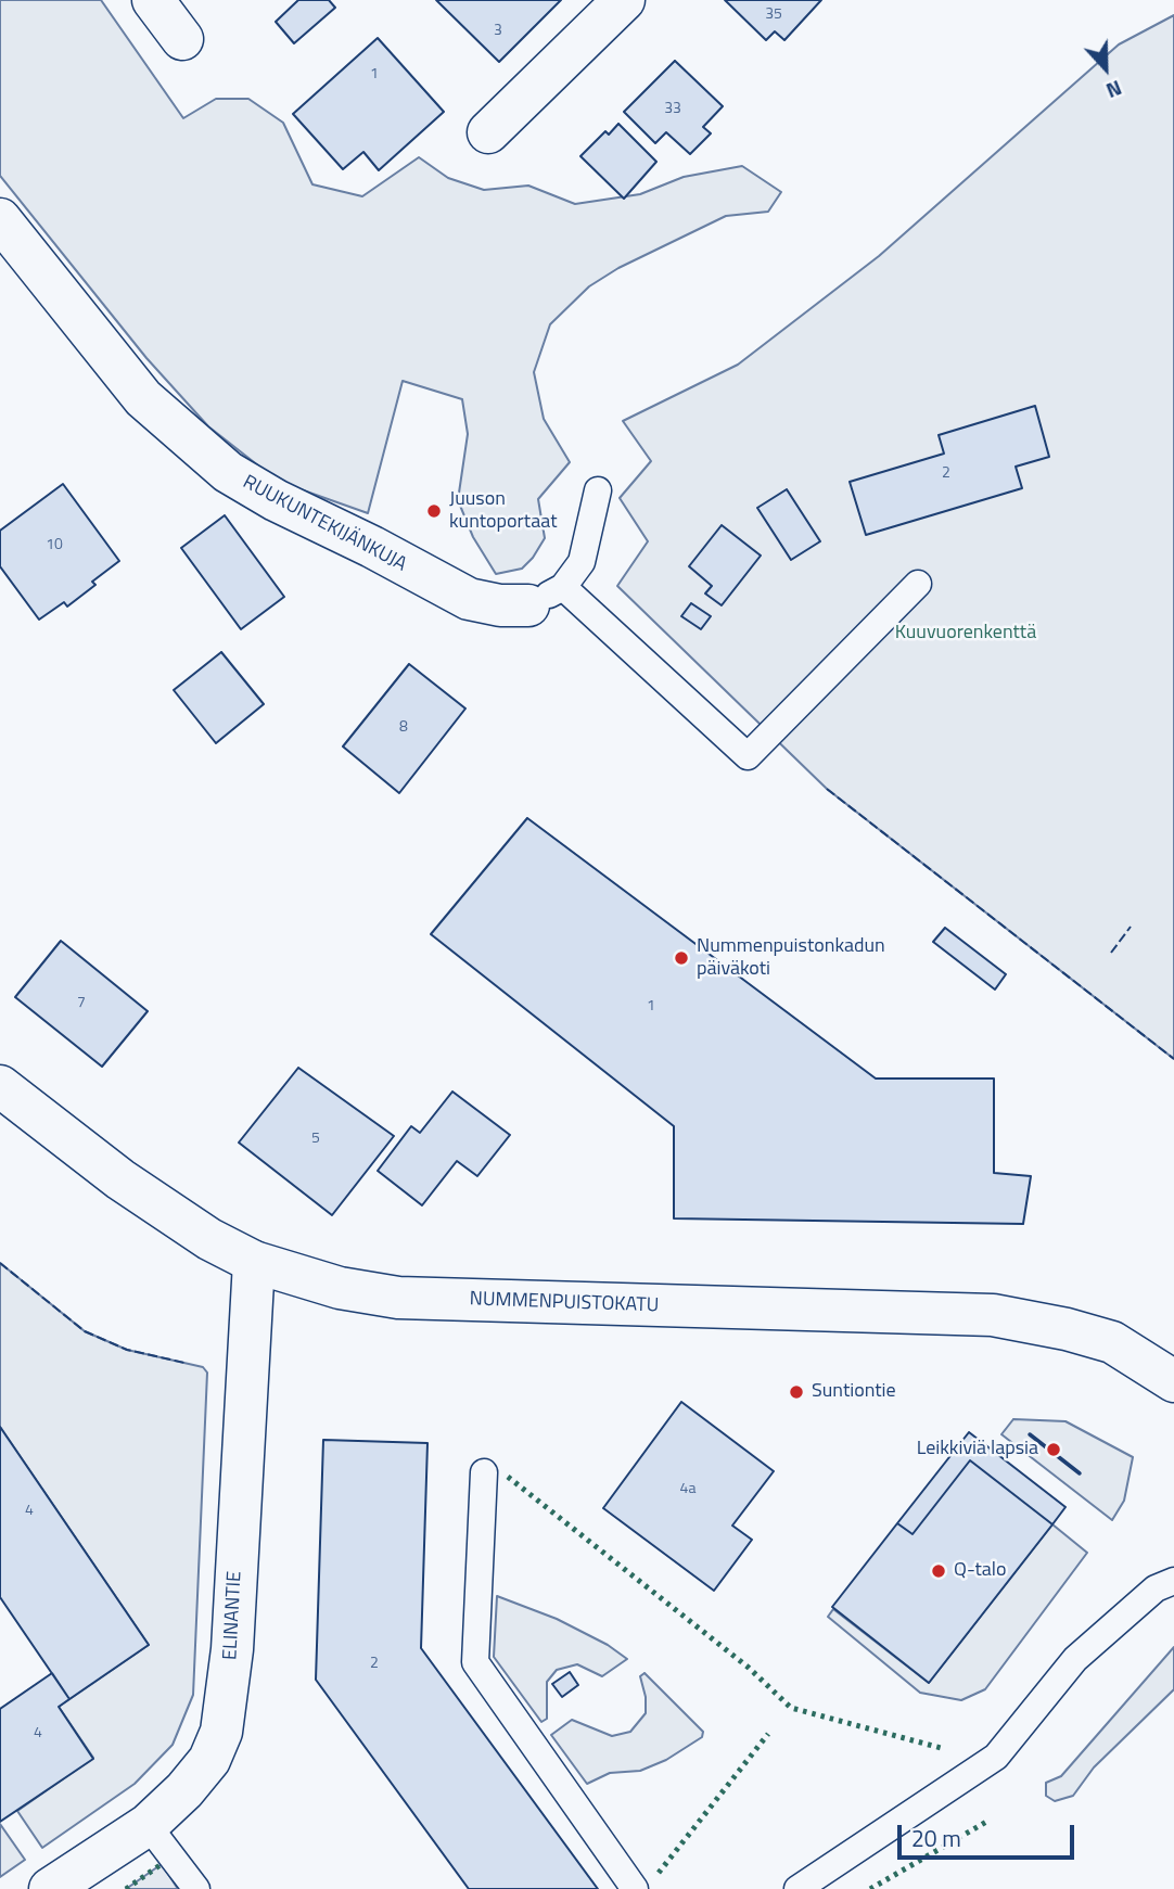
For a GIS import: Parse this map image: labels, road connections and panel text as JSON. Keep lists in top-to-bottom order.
{
  "streets": {
    "street": ["RUUKUNTEKIJÄNKUJA", "NUMMENPUISTOKATU", "ELINANTIE"]
  },
  "crossings": [
    ["NUMMENPUISTOKATU", "ELINANTIE"]
  ],
  "parks": ["Kuuvuorenkenttä"],
  "places": [
    "Juuson kuntoportaat",
    "Nummenpuistonkadun päiväkoti",
    "Suntiontie",
    "Leikkiviä lapsia",
    "Q-talo"
  ],
  "house_numbers": [
    "35",
    "3",
    "1",
    "33",
    "2",
    "10",
    "8",
    "7",
    "1",
    "5",
    "4a",
    "4",
    "2",
    "4"
  ],
  "scale_bar": "20 m",
  "north": "bottom"
}
